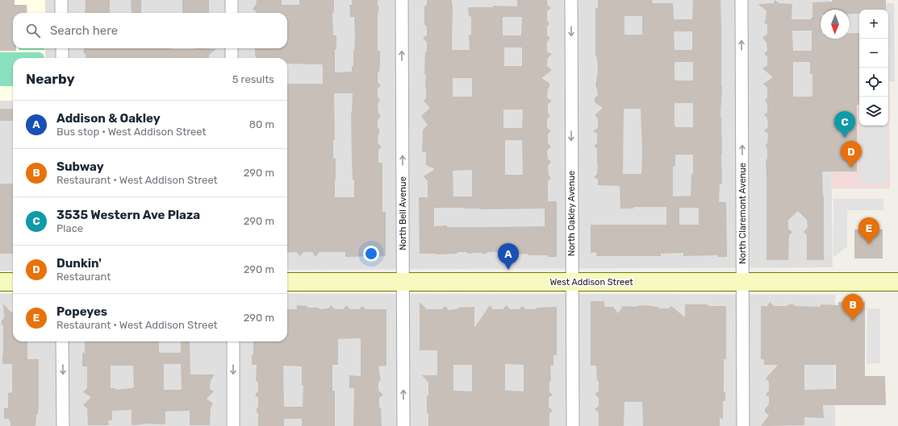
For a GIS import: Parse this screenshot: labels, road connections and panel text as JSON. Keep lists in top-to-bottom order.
{
  "streets": {
    "street": [
      "North Bell Avenue",
      "North Oakley Avenue",
      "North Claremont Avenue",
      "West Addison Street"
    ]
  },
  "crossings": [
    ["North Bell Avenue", "West Addison Street"],
    ["North Oakley Avenue", "West Addison Street"],
    ["North Claremont Avenue", "West Addison Street"]
  ],
  "one_way": ["North Bell Avenue", "North Oakley Avenue", "North Claremont Avenue"],
  "north": "bottom",
  "page": {
    "map_buttons": ["+", "−"],
    "search": "Search here",
    "heading": ["Nearby", "5 results"],
    "list": [
      {
        "mark": "A",
        "name": "Addison & Oakley",
        "note": "Bus stop · West Addison Street",
        "value": "80 m"
      },
      {
        "mark": "B",
        "name": "Subway",
        "note": "Restaurant · West Addison Street",
        "value": "290 m"
      },
      {
        "mark": "C",
        "name": "3535 Western Ave Plaza",
        "note": "Place",
        "value": "290 m"
      },
      {
        "mark": "D",
        "name": "Dunkin'",
        "note": "Restaurant",
        "value": "290 m"
      },
      {
        "mark": "E",
        "name": "Popeyes",
        "note": "Restaurant · West Addison Street",
        "value": "290 m"
      }
    ],
    "pins": [
      "C",
      "D",
      "E",
      "A",
      "B"
    ]
  }
}
